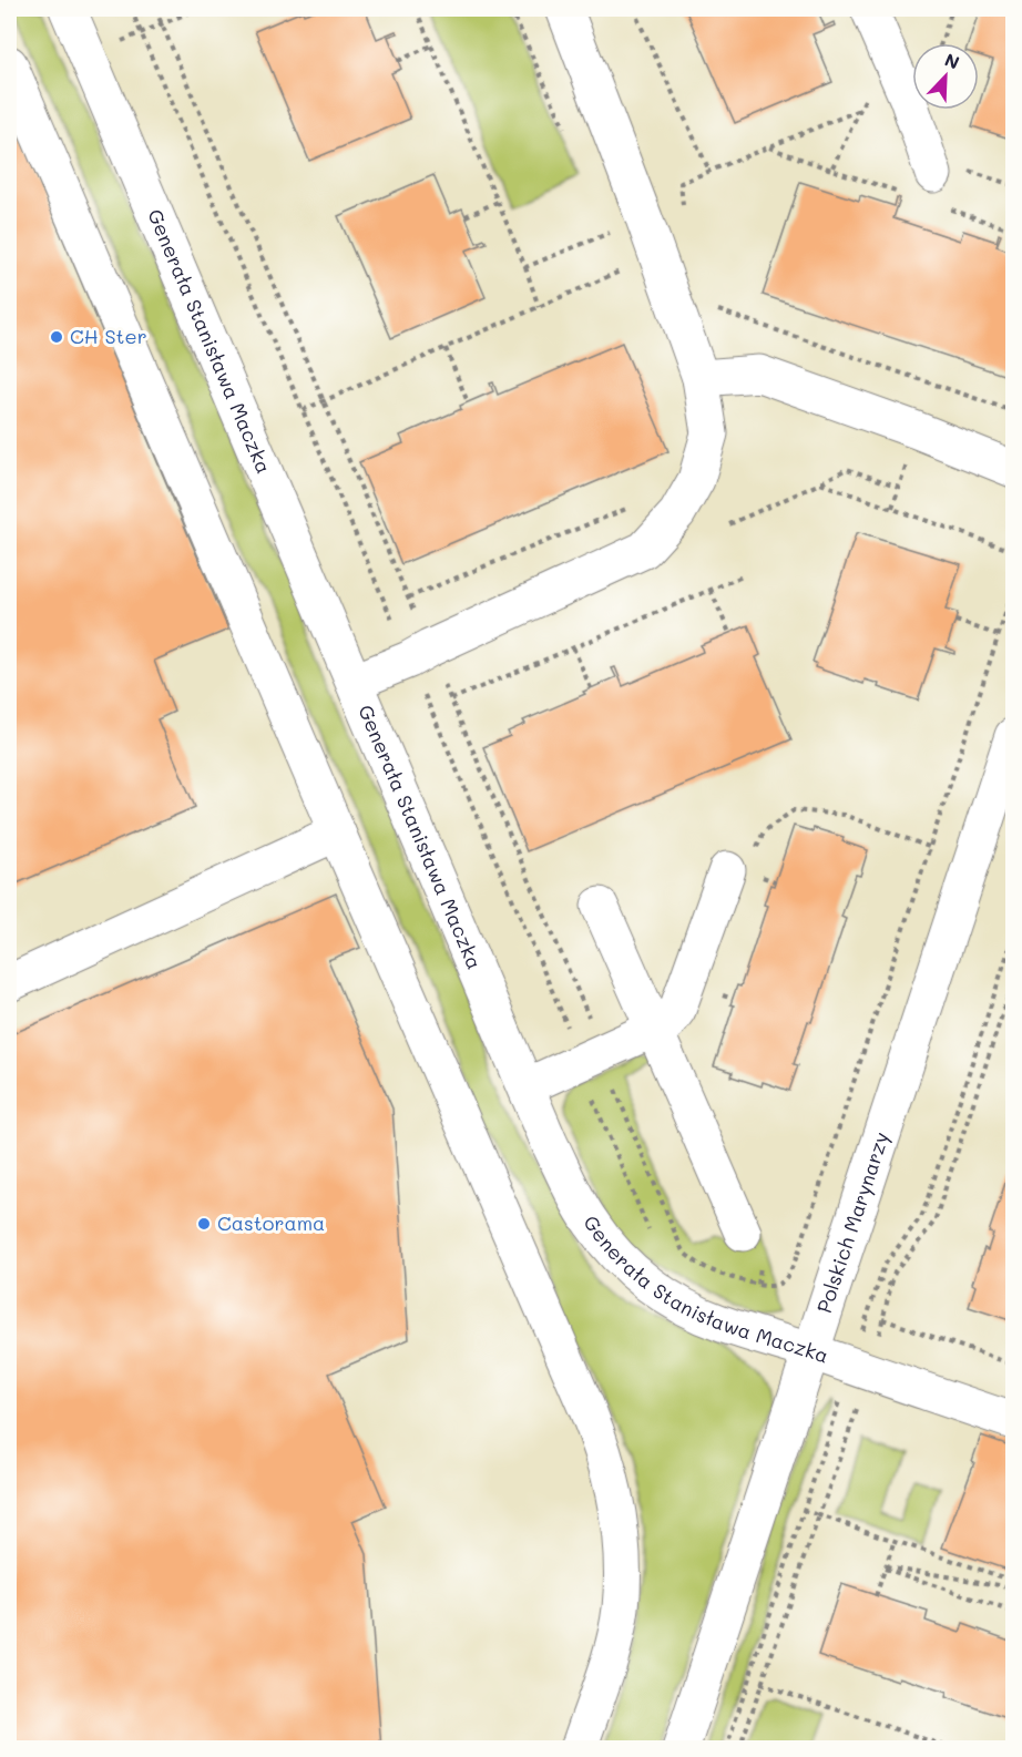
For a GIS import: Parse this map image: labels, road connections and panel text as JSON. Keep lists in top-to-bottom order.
{
  "streets": {
    "street": ["Generała Stanisława Maczka", "Polskich Marynarzy"]
  },
  "crossings": [
    ["Generała Stanisława Maczka", "Polskich Marynarzy"]
  ],
  "places": ["CH Ster", "Castorama"],
  "north": "top right"
}
